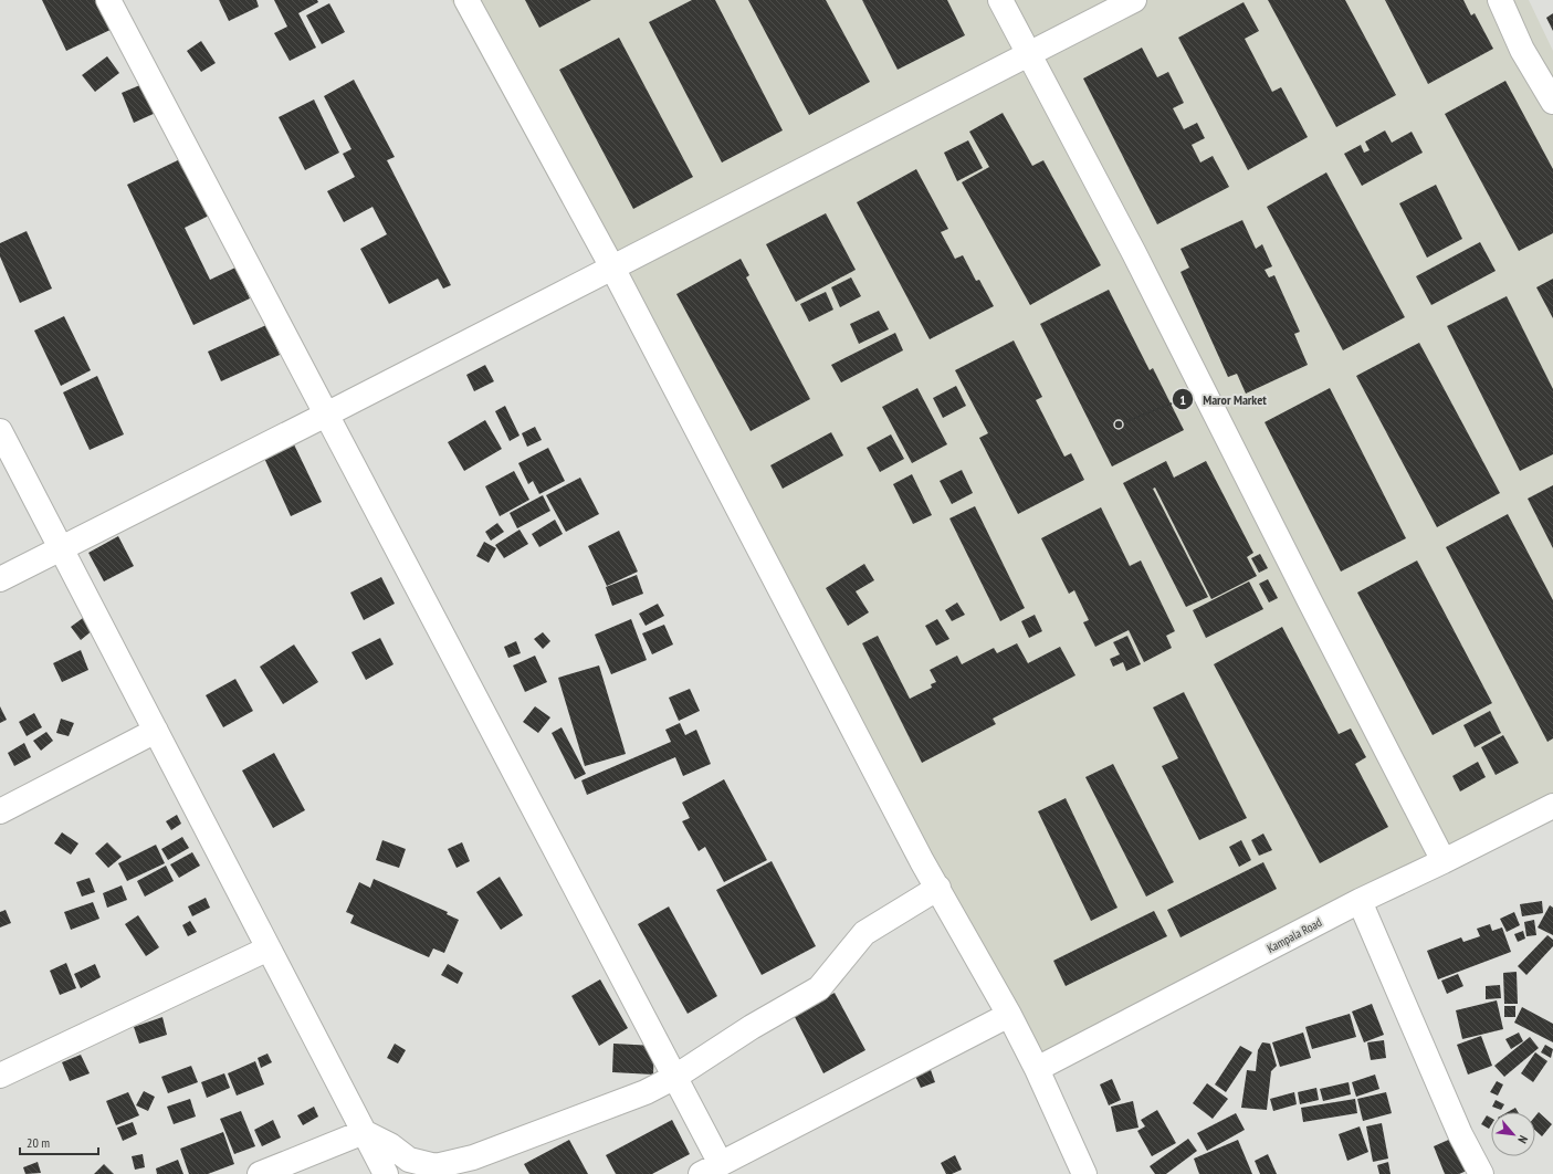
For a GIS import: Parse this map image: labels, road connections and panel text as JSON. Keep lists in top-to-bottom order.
{
  "streets": {
    "street": ["Kampala Road"]
  },
  "places": ["Maror Market"],
  "scale_bar": "20 m",
  "north": "bottom right"
}
